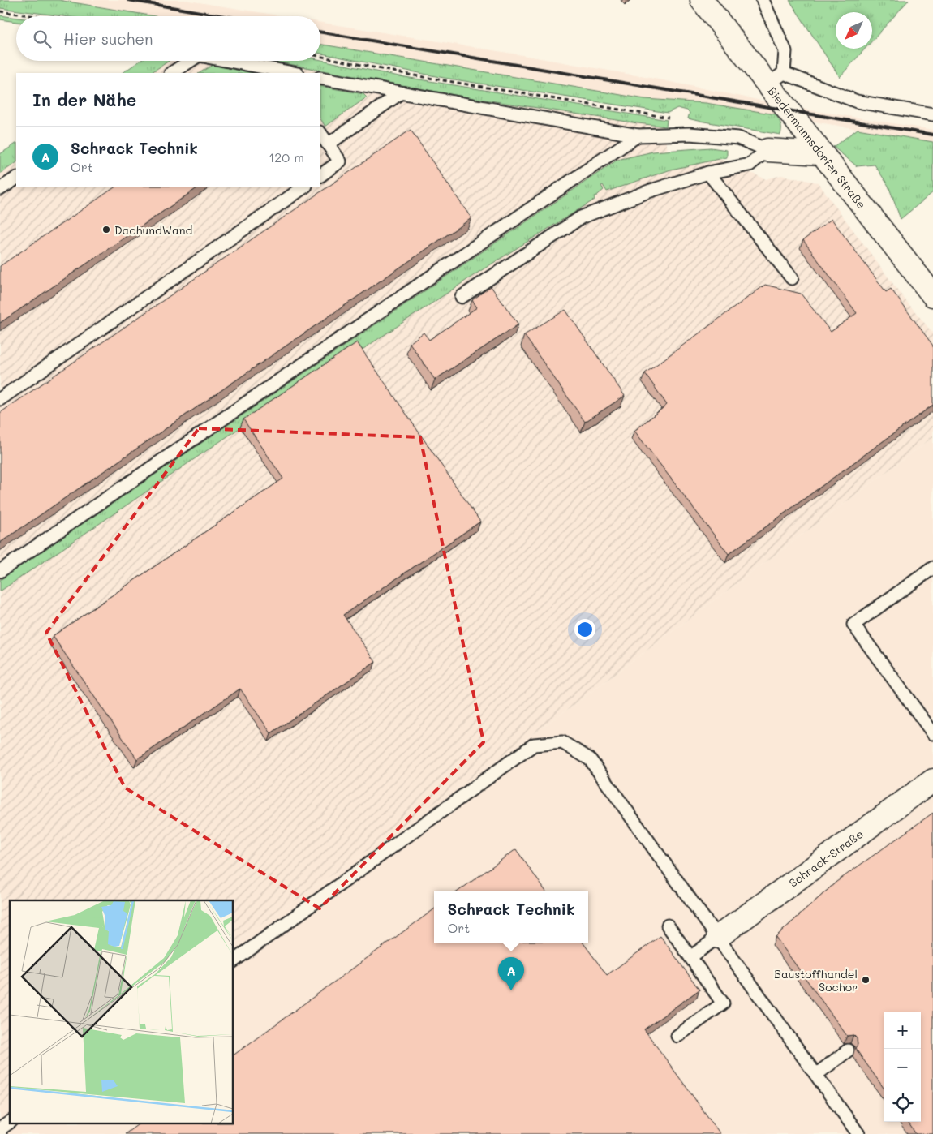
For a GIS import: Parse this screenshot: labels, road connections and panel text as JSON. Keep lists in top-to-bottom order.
{
  "streets": {
    "main road": ["Biedermannsdorfer Straße", "Schrack-Straße"]
  },
  "places": ["DachundWand", "Baustoffhandel Sochor"],
  "north": "bottom left",
  "page": {
    "search": "Hier suchen",
    "heading": "In der Nähe",
    "list": [
      {
        "mark": "A",
        "name": "Schrack Technik",
        "note": "Ort",
        "value": "120 m"
      }
    ],
    "popup": ["Schrack Technik", "Ort"],
    "pins": "A",
    "map_buttons": ["+", "−"]
  }
}
